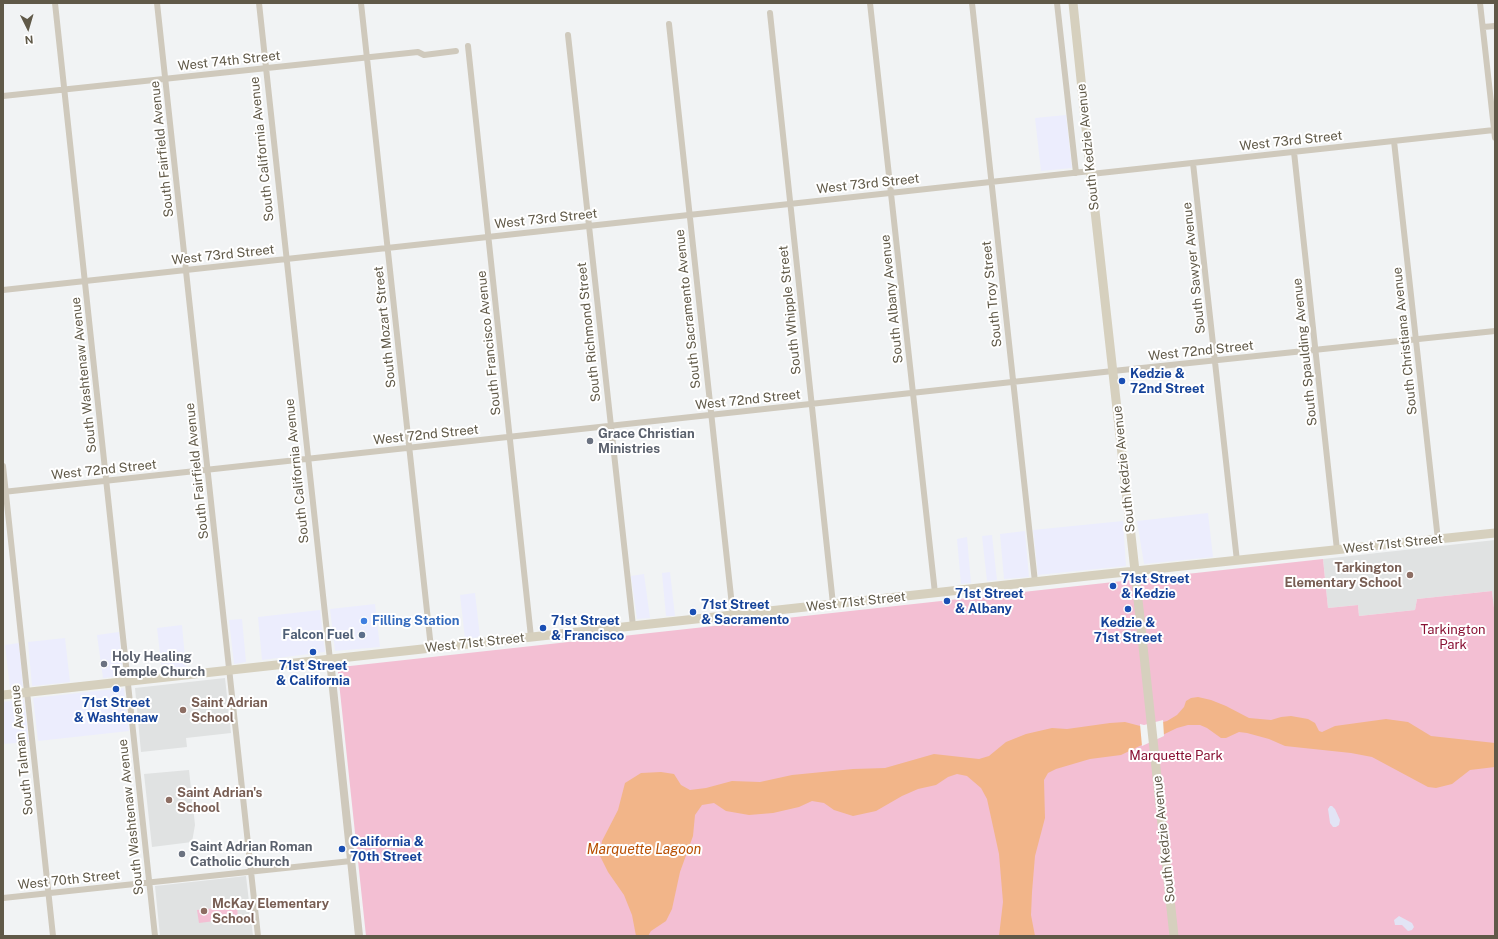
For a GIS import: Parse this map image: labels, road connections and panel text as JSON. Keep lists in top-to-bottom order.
{
  "streets": {
    "main road": ["South Kedzie Avenue", "West 71st Street"],
    "street": [
      "West 74th Street",
      "West 73rd Street",
      "South Fairfield Avenue",
      "South California Avenue",
      "South Sawyer Avenue",
      "South Troy Street",
      "South Albany Avenue",
      "South Sacramento Avenue",
      "South Whipple Street",
      "South Mozart Street",
      "South Richmond Street",
      "South Christiana Avenue",
      "South Francisco Avenue",
      "West 72nd Street",
      "South Spaulding Avenue",
      "South Washtenaw Avenue",
      "South Talman Avenue",
      "West 70th Street"
    ]
  },
  "crossings": [
    ["West 74th Street", "South Fairfield Avenue"],
    ["West 74th Street", "South California Avenue"],
    ["West 74th Street", "South Mozart Street"],
    ["West 74th Street", "South Washtenaw Avenue"],
    ["West 73rd Street", "South Kedzie Avenue"],
    ["West 73rd Street", "South Fairfield Avenue"],
    ["West 73rd Street", "South California Avenue"],
    ["West 73rd Street", "South Sawyer Avenue"],
    ["West 73rd Street", "South Troy Street"],
    ["West 73rd Street", "South Albany Avenue"],
    ["West 73rd Street", "South Sacramento Avenue"],
    ["West 73rd Street", "South Whipple Street"],
    ["West 73rd Street", "South Mozart Street"],
    ["West 73rd Street", "South Richmond Street"],
    ["West 73rd Street", "South Christiana Avenue"],
    ["West 73rd Street", "South Francisco Avenue"],
    ["West 73rd Street", "South Spaulding Avenue"],
    ["West 73rd Street", "South Washtenaw Avenue"],
    ["South Kedzie Avenue", "West 72nd Street"],
    ["South Kedzie Avenue", "West 71st Street"],
    ["South Fairfield Avenue", "West 72nd Street"],
    ["South Fairfield Avenue", "West 71st Street"],
    ["South Fairfield Avenue", "West 70th Street"],
    ["South California Avenue", "West 72nd Street"],
    ["South California Avenue", "West 71st Street"],
    ["South California Avenue", "West 70th Street"],
    ["South Sawyer Avenue", "West 72nd Street"],
    ["South Sawyer Avenue", "West 71st Street"],
    ["South Troy Street", "West 72nd Street"],
    ["South Troy Street", "West 71st Street"],
    ["South Albany Avenue", "West 72nd Street"],
    ["South Albany Avenue", "West 71st Street"],
    ["South Sacramento Avenue", "West 72nd Street"],
    ["South Sacramento Avenue", "West 71st Street"],
    ["South Whipple Street", "West 72nd Street"],
    ["South Whipple Street", "West 71st Street"],
    ["South Mozart Street", "West 72nd Street"],
    ["South Mozart Street", "West 71st Street"],
    ["South Richmond Street", "West 72nd Street"],
    ["South Richmond Street", "West 71st Street"],
    ["South Christiana Avenue", "West 72nd Street"],
    ["South Christiana Avenue", "West 71st Street"],
    ["South Francisco Avenue", "West 72nd Street"],
    ["South Francisco Avenue", "West 71st Street"],
    ["West 72nd Street", "South Spaulding Avenue"],
    ["West 72nd Street", "South Washtenaw Avenue"],
    ["West 72nd Street", "South Talman Avenue"],
    ["South Spaulding Avenue", "West 71st Street"],
    ["South Washtenaw Avenue", "West 71st Street"],
    ["South Washtenaw Avenue", "West 70th Street"],
    ["West 71st Street", "South Talman Avenue"],
    ["South Talman Avenue", "West 70th Street"]
  ],
  "water": ["Marquette Lagoon"],
  "parks": ["Tarkington Park", "Marquette Park"],
  "places": [
    "Kedzie & 72nd Street",
    "Grace Christian Ministries",
    "Tarkington Elementary School",
    "71st Street & Kedzie",
    "71st Street & Albany",
    "Kedzie & 71st Street",
    "71st Street & Sacramento",
    "Filling Station",
    "71st Street & Francisco",
    "Falcon Fuel",
    "71st Street & California",
    "Holy Healing Temple Church",
    "71st Street & Washtenaw",
    "Saint Adrian School",
    "Saint Adrian's School",
    "California & 70th Street",
    "Saint Adrian Roman Catholic Church",
    "McKay Elementary School"
  ],
  "north": "bottom"
}
